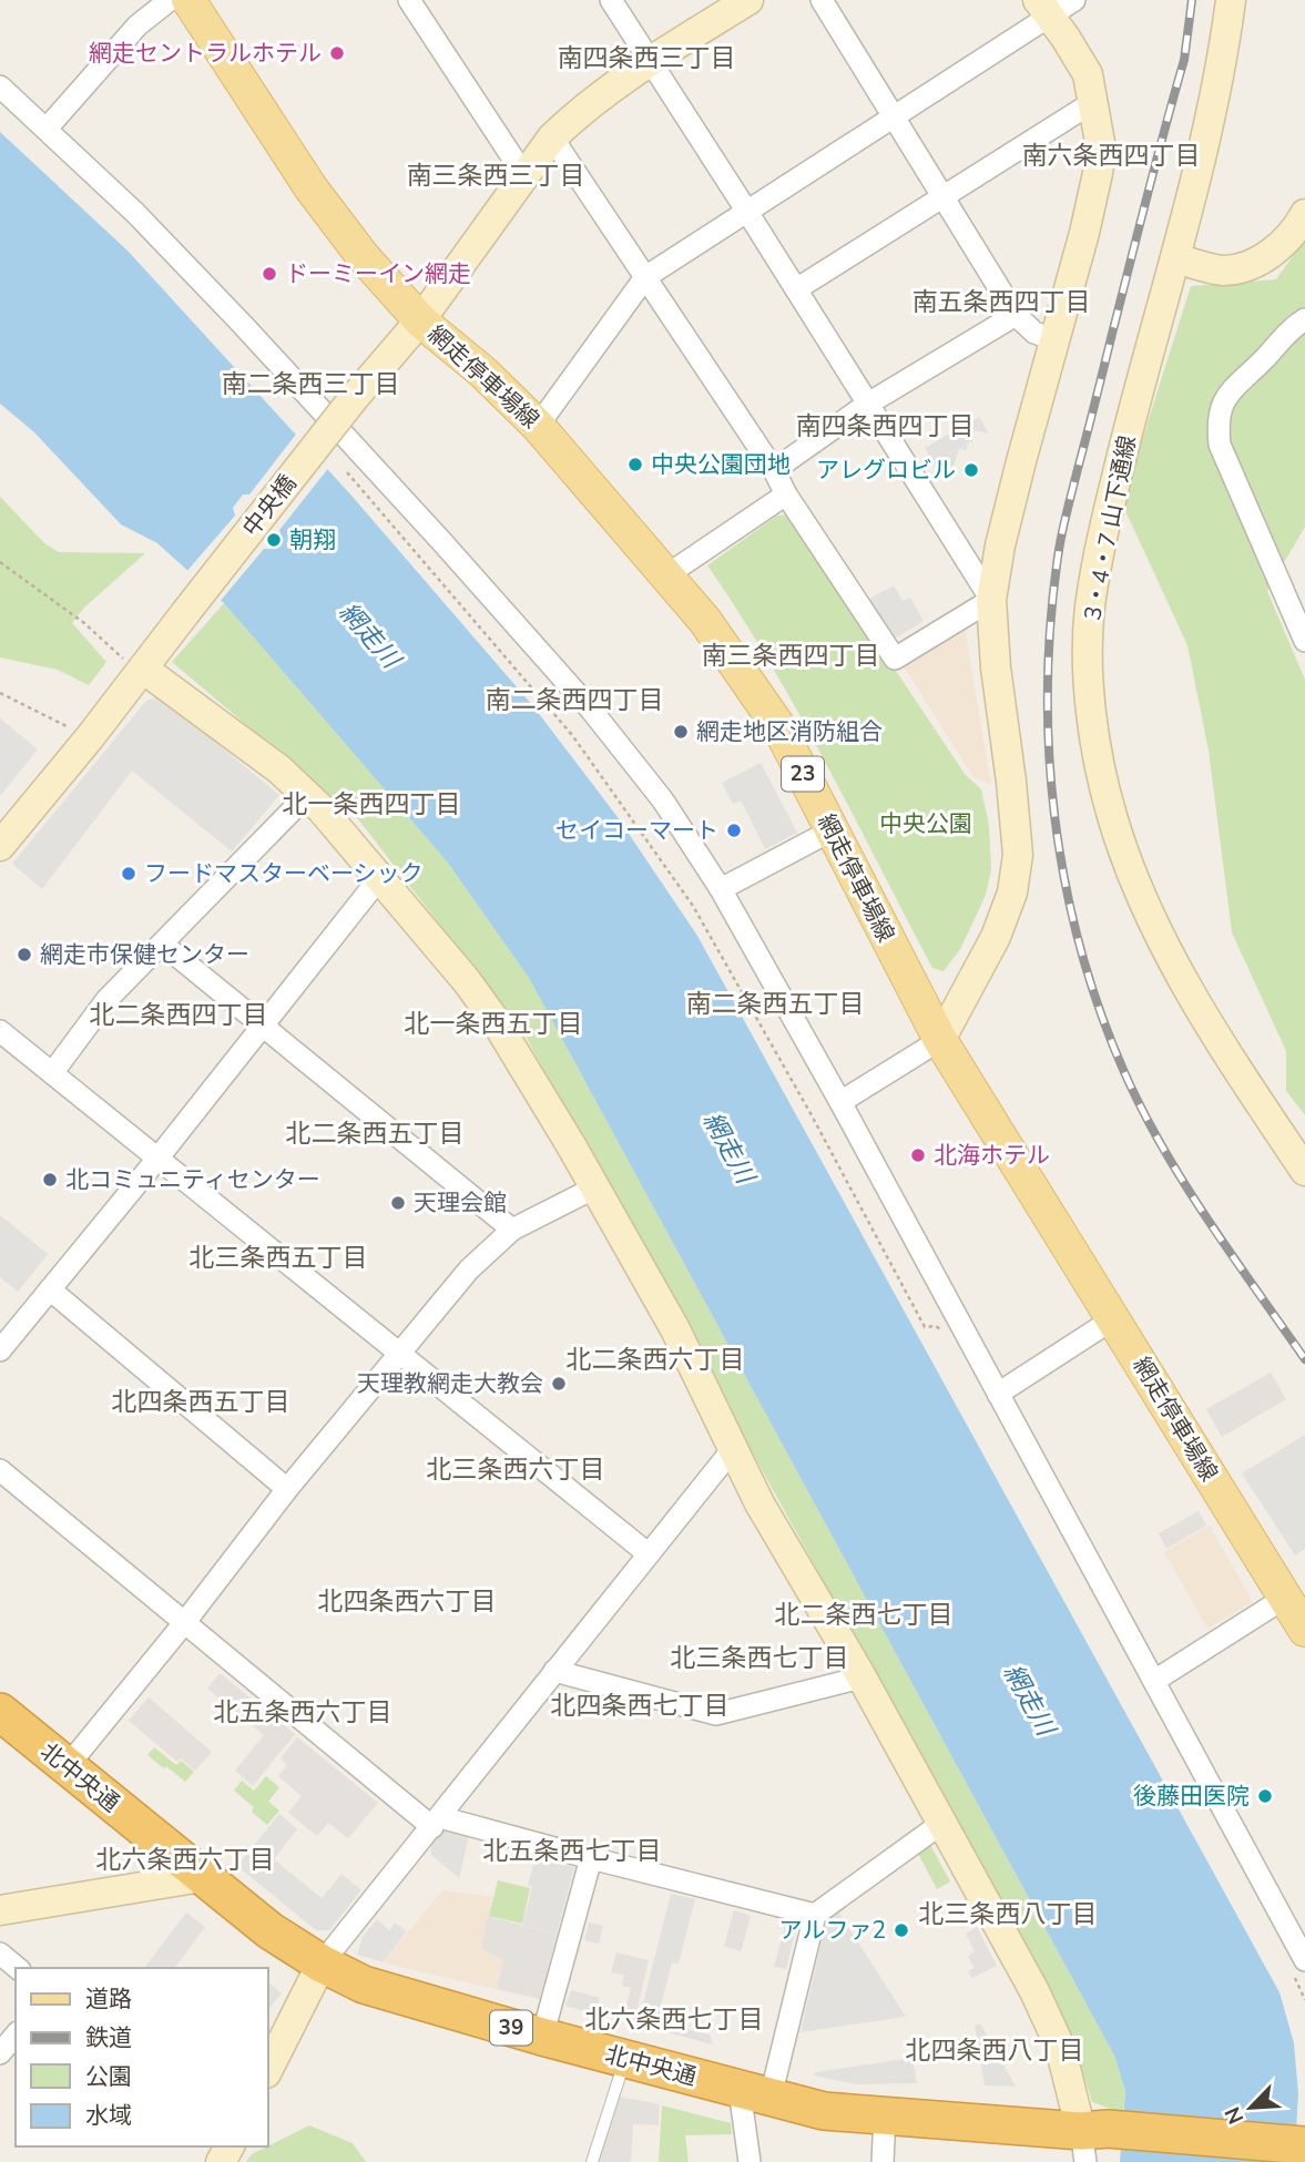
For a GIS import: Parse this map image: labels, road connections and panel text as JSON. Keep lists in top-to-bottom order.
{
  "streets": {
    "highway": ["北中央通", "39"],
    "main road": ["網走停車場線", "23"],
    "street": ["中央橋", "3・4・7 山下通線"]
  },
  "crossings": [
    ["網走停車場線", "中央橋"]
  ],
  "districts": [
    "南四条西三丁目",
    "南六条西四丁目",
    "南三条西三丁目",
    "南五条西四丁目",
    "南二条西三丁目",
    "南四条西四丁目",
    "南三条西四丁目",
    "南二条西四丁目",
    "北一条西四丁目",
    "南二条西五丁目",
    "北二条西四丁目",
    "北一条西五丁目",
    "北二条西五丁目",
    "北三条西五丁目",
    "北二条西六丁目",
    "北四条西五丁目",
    "北三条西六丁目",
    "北四条西六丁目",
    "北二条西七丁目",
    "北三条西七丁目",
    "北四条西七丁目",
    "北五条西六丁目",
    "北五条西七丁目",
    "北六条西六丁目",
    "北三条西八丁目",
    "北六条西七丁目",
    "北四条西八丁目"
  ],
  "water": ["網走川"],
  "parks": ["中央公園"],
  "places": [
    "網走セントラルホテル",
    "ドーミーイン網走",
    "中央公園団地",
    "アレグロビル",
    "朝翔",
    "網走地区消防組合",
    "セイコーマート",
    "フードマスターベーシック",
    "網走市保健センター",
    "北海ホテル",
    "北コミュニティセンター",
    "天理会館",
    "天理教網走大教会",
    "後藤田医院",
    "アルファ2"
  ],
  "legend": [
    "道路",
    "鉄道",
    "公園",
    "水域"
  ],
  "north": "bottom left"
}
